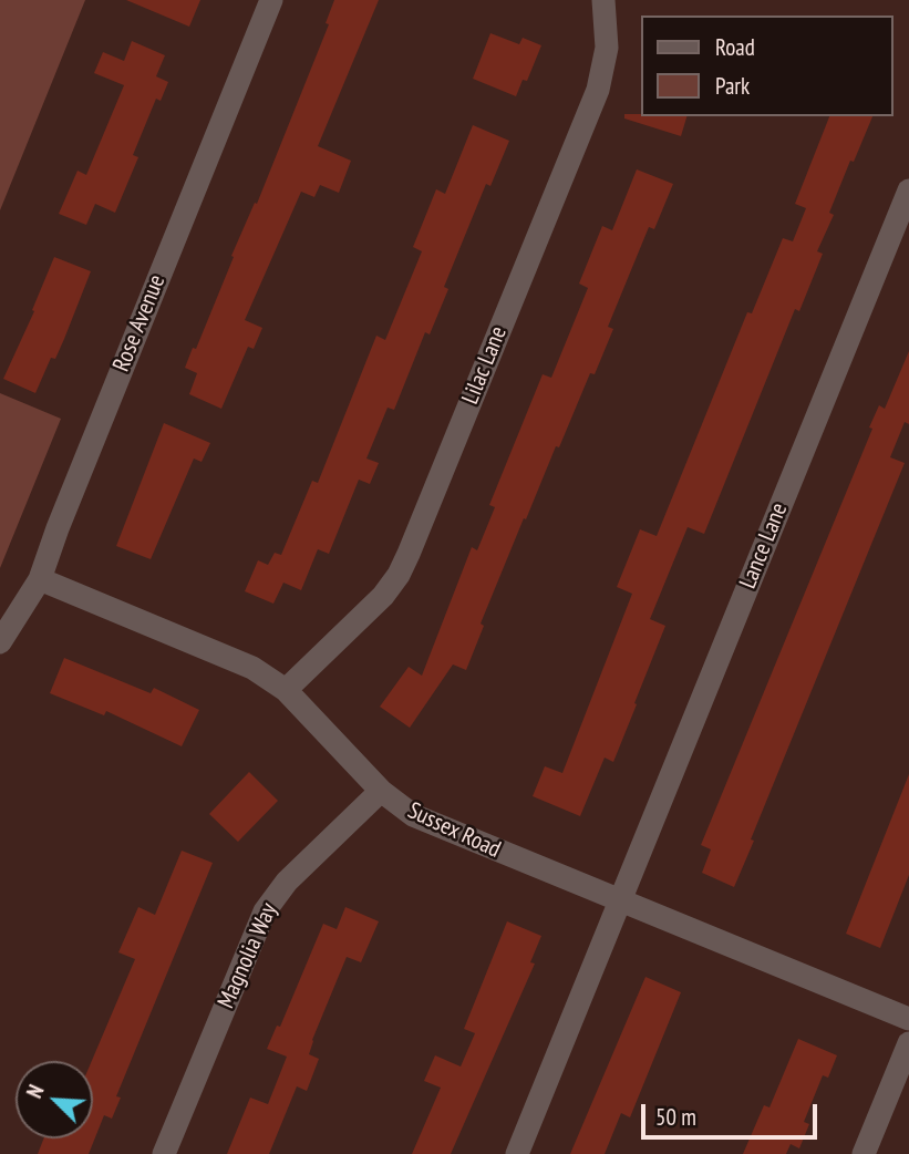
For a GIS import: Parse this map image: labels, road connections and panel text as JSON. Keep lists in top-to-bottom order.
{
  "streets": {
    "street": [
      "Rose Avenue",
      "Lilac Lane",
      "Lance Lane",
      "Sussex Road",
      "Magnolia Way"
    ]
  },
  "crossings": [
    ["Rose Avenue", "Sussex Road"],
    ["Lilac Lane", "Sussex Road"],
    ["Lance Lane", "Sussex Road"],
    ["Sussex Road", "Magnolia Way"]
  ],
  "legend": ["Road", "Park"],
  "scale_bar": "50 m",
  "north": "top left"
}
